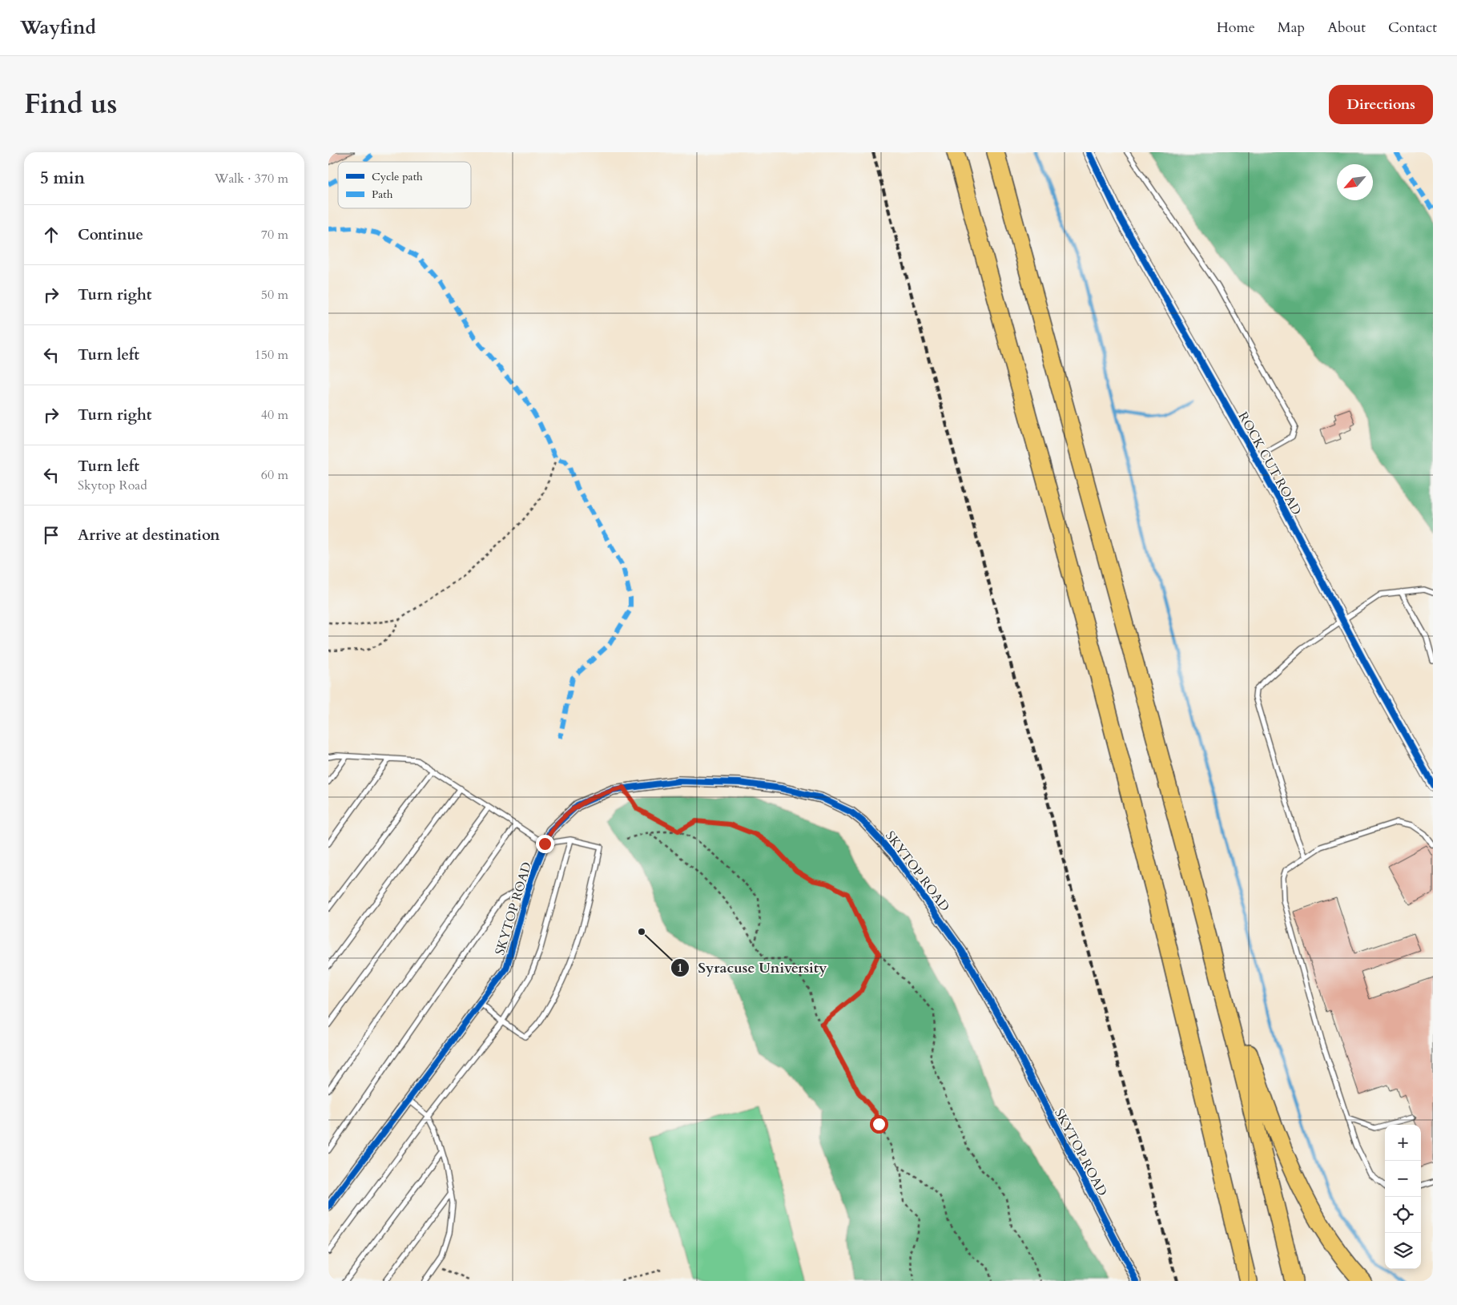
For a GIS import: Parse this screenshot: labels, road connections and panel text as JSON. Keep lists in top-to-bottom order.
{
  "streets": {
    "street": ["ROCK CUT ROAD", "SKYTOP ROAD"]
  },
  "places": ["Syracuse University"],
  "legend": ["Cycle path", "Path"],
  "north": "bottom left",
  "page": {
    "header": "Wayfind",
    "nav": [
      "Home",
      "Map",
      "About",
      "Contact"
    ],
    "title": "Find us",
    "buttons": "Directions",
    "heading": ["5 min", "Walk · 370 m"],
    "list": [
      ["Continue", "70 m"],
      ["Turn right", "50 m"],
      ["Turn left", "150 m"],
      ["Turn right", "40 m"],
      ["Turn left", "Skytop Road", "60 m"],
      "Arrive at destination"
    ],
    "map_buttons": ["+", "−"]
  }
}
